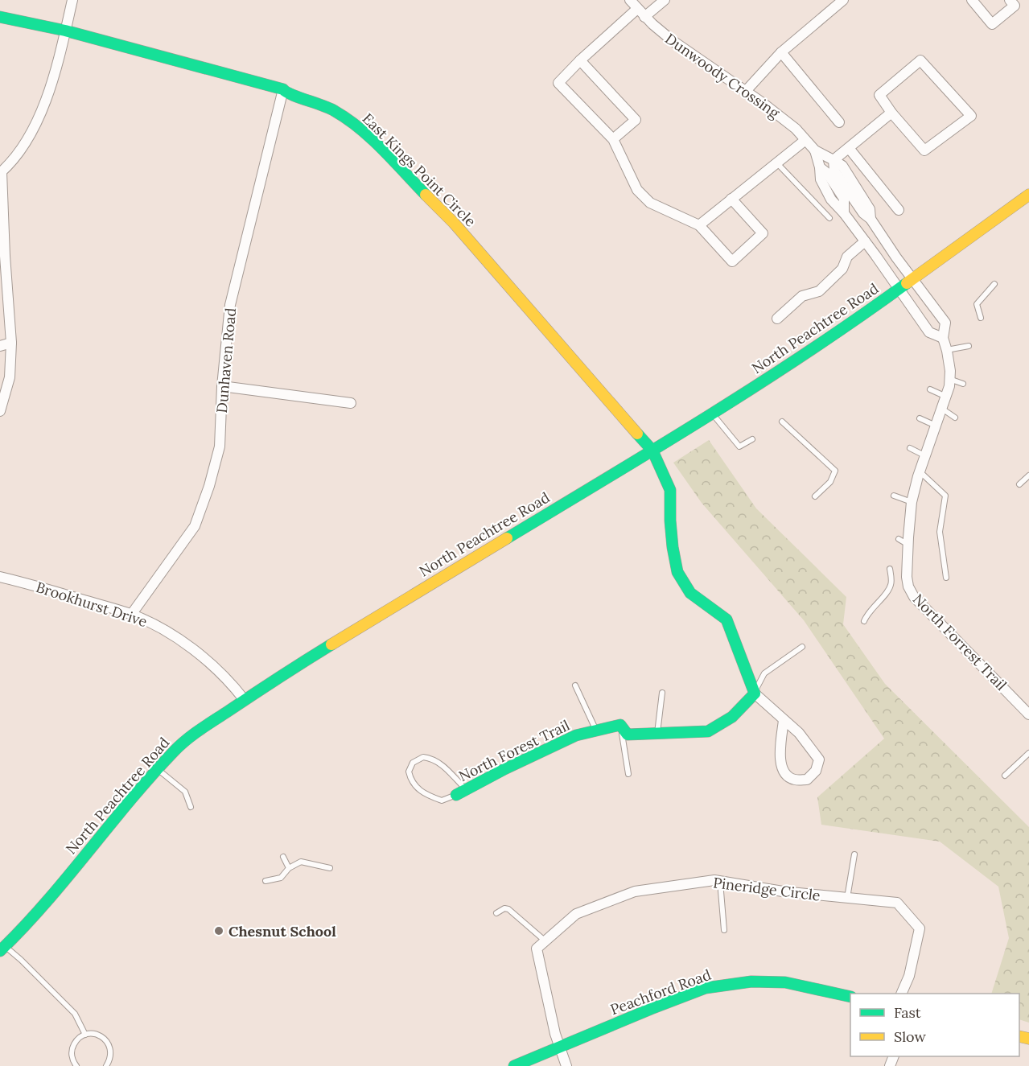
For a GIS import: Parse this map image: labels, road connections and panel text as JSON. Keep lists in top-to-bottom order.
{
  "streets": {
    "street": [
      "Dunwoody Crossing",
      "East Kings Point Circle",
      "North Peachtree Road",
      "Dunhaven Road",
      "Brookhurst Drive",
      "North Forrest Trail",
      "North Forest Trail",
      "Pineridge Circle",
      "Peachford Road"
    ]
  },
  "crossings": [
    ["Dunwoody Crossing", "North Peachtree Road"],
    ["Dunwoody Crossing", "North Forrest Trail"],
    ["East Kings Point Circle", "North Peachtree Road"],
    ["East Kings Point Circle", "Dunhaven Road"],
    ["North Peachtree Road", "Brookhurst Drive"],
    ["North Peachtree Road", "North Forrest Trail"],
    ["Dunhaven Road", "Brookhurst Drive"]
  ],
  "places": ["Chesnut School"],
  "legend": ["Fast", "Slow"]
}
